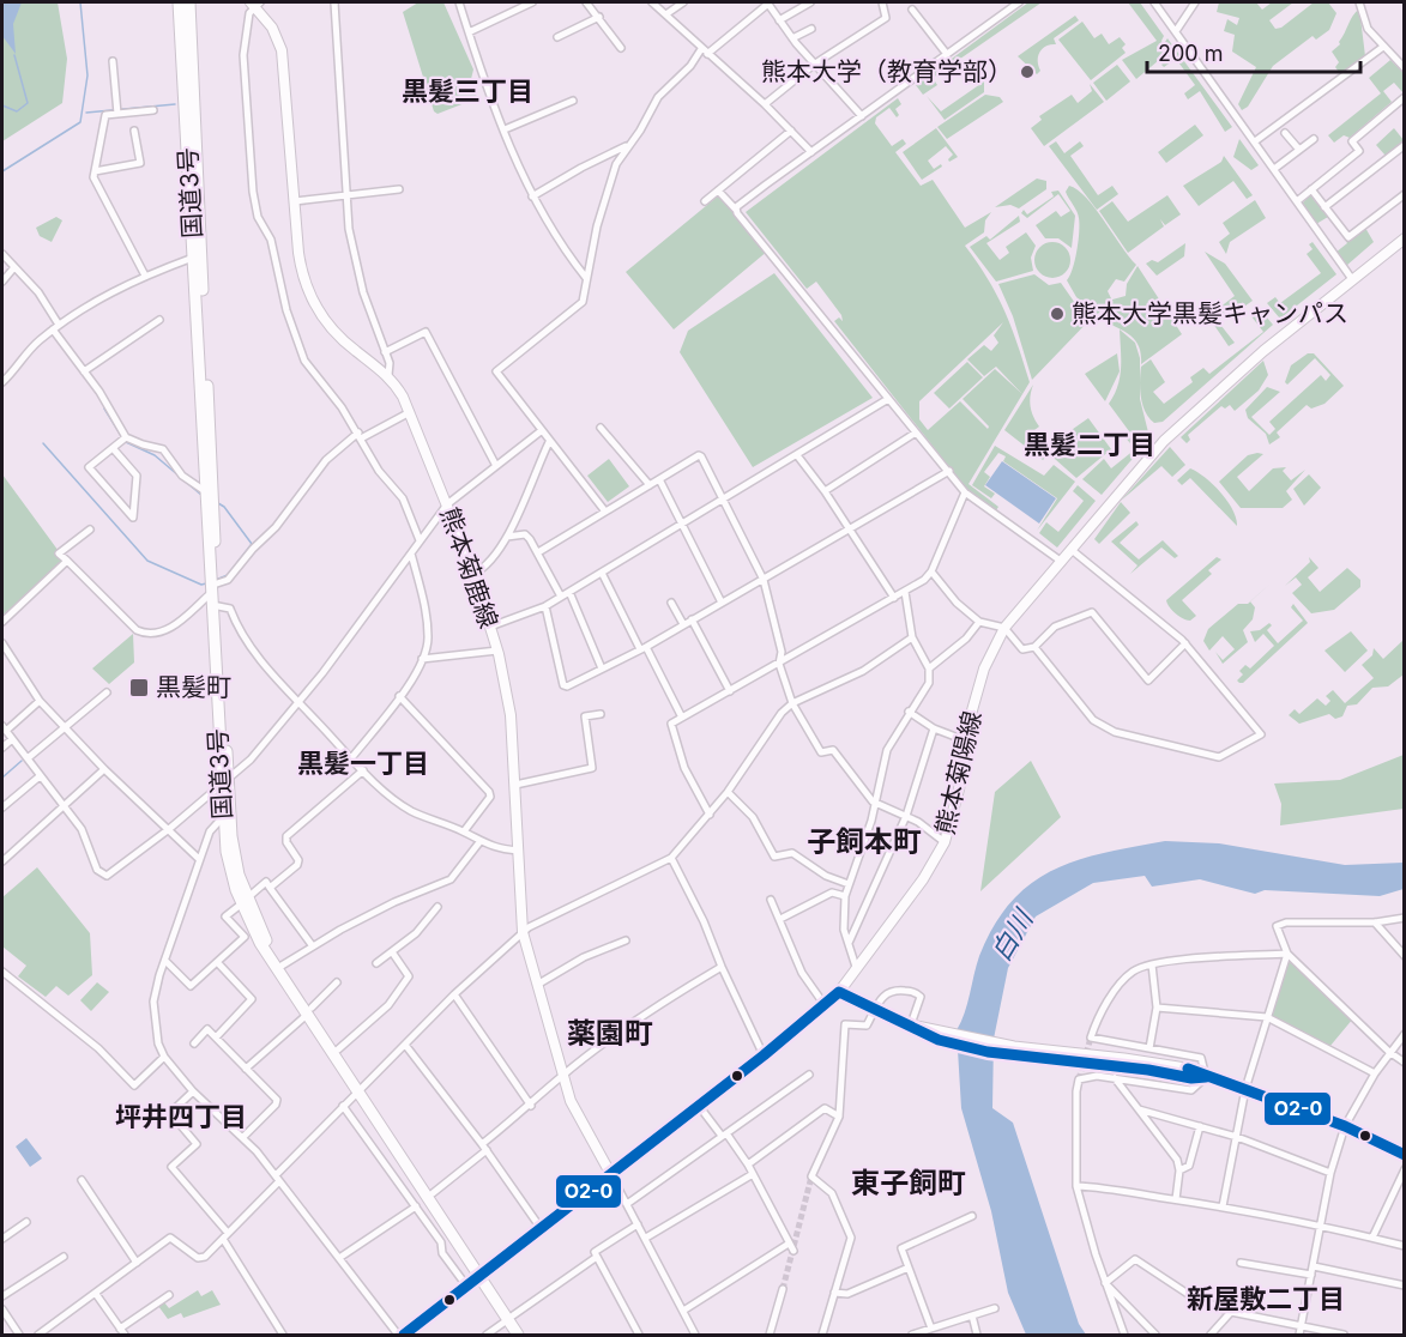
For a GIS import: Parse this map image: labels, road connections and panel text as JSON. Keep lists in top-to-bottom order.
{
  "streets": {
    "highway": ["国道3号"],
    "main road": ["熊本菊鹿線", "熊本菊陽線"]
  },
  "crossings": [
    ["国道3号", "熊本菊陽線"],
    ["熊本菊鹿線", "熊本菊陽線"]
  ],
  "districts": [
    "黒髪三丁目",
    "黒髪二丁目",
    "黒髪一丁目",
    "子飼本町",
    "薬園町",
    "坪井四丁目",
    "東子飼町",
    "新屋敷二丁目"
  ],
  "water": ["白川"],
  "places": {
    "other": ["熊本大学（教育学部）", "熊本大学黒髪キャンパス"],
    "transit": ["黒髪町"]
  },
  "lines": ["transit line O2-0"],
  "scale_bar": "200 m"
}
